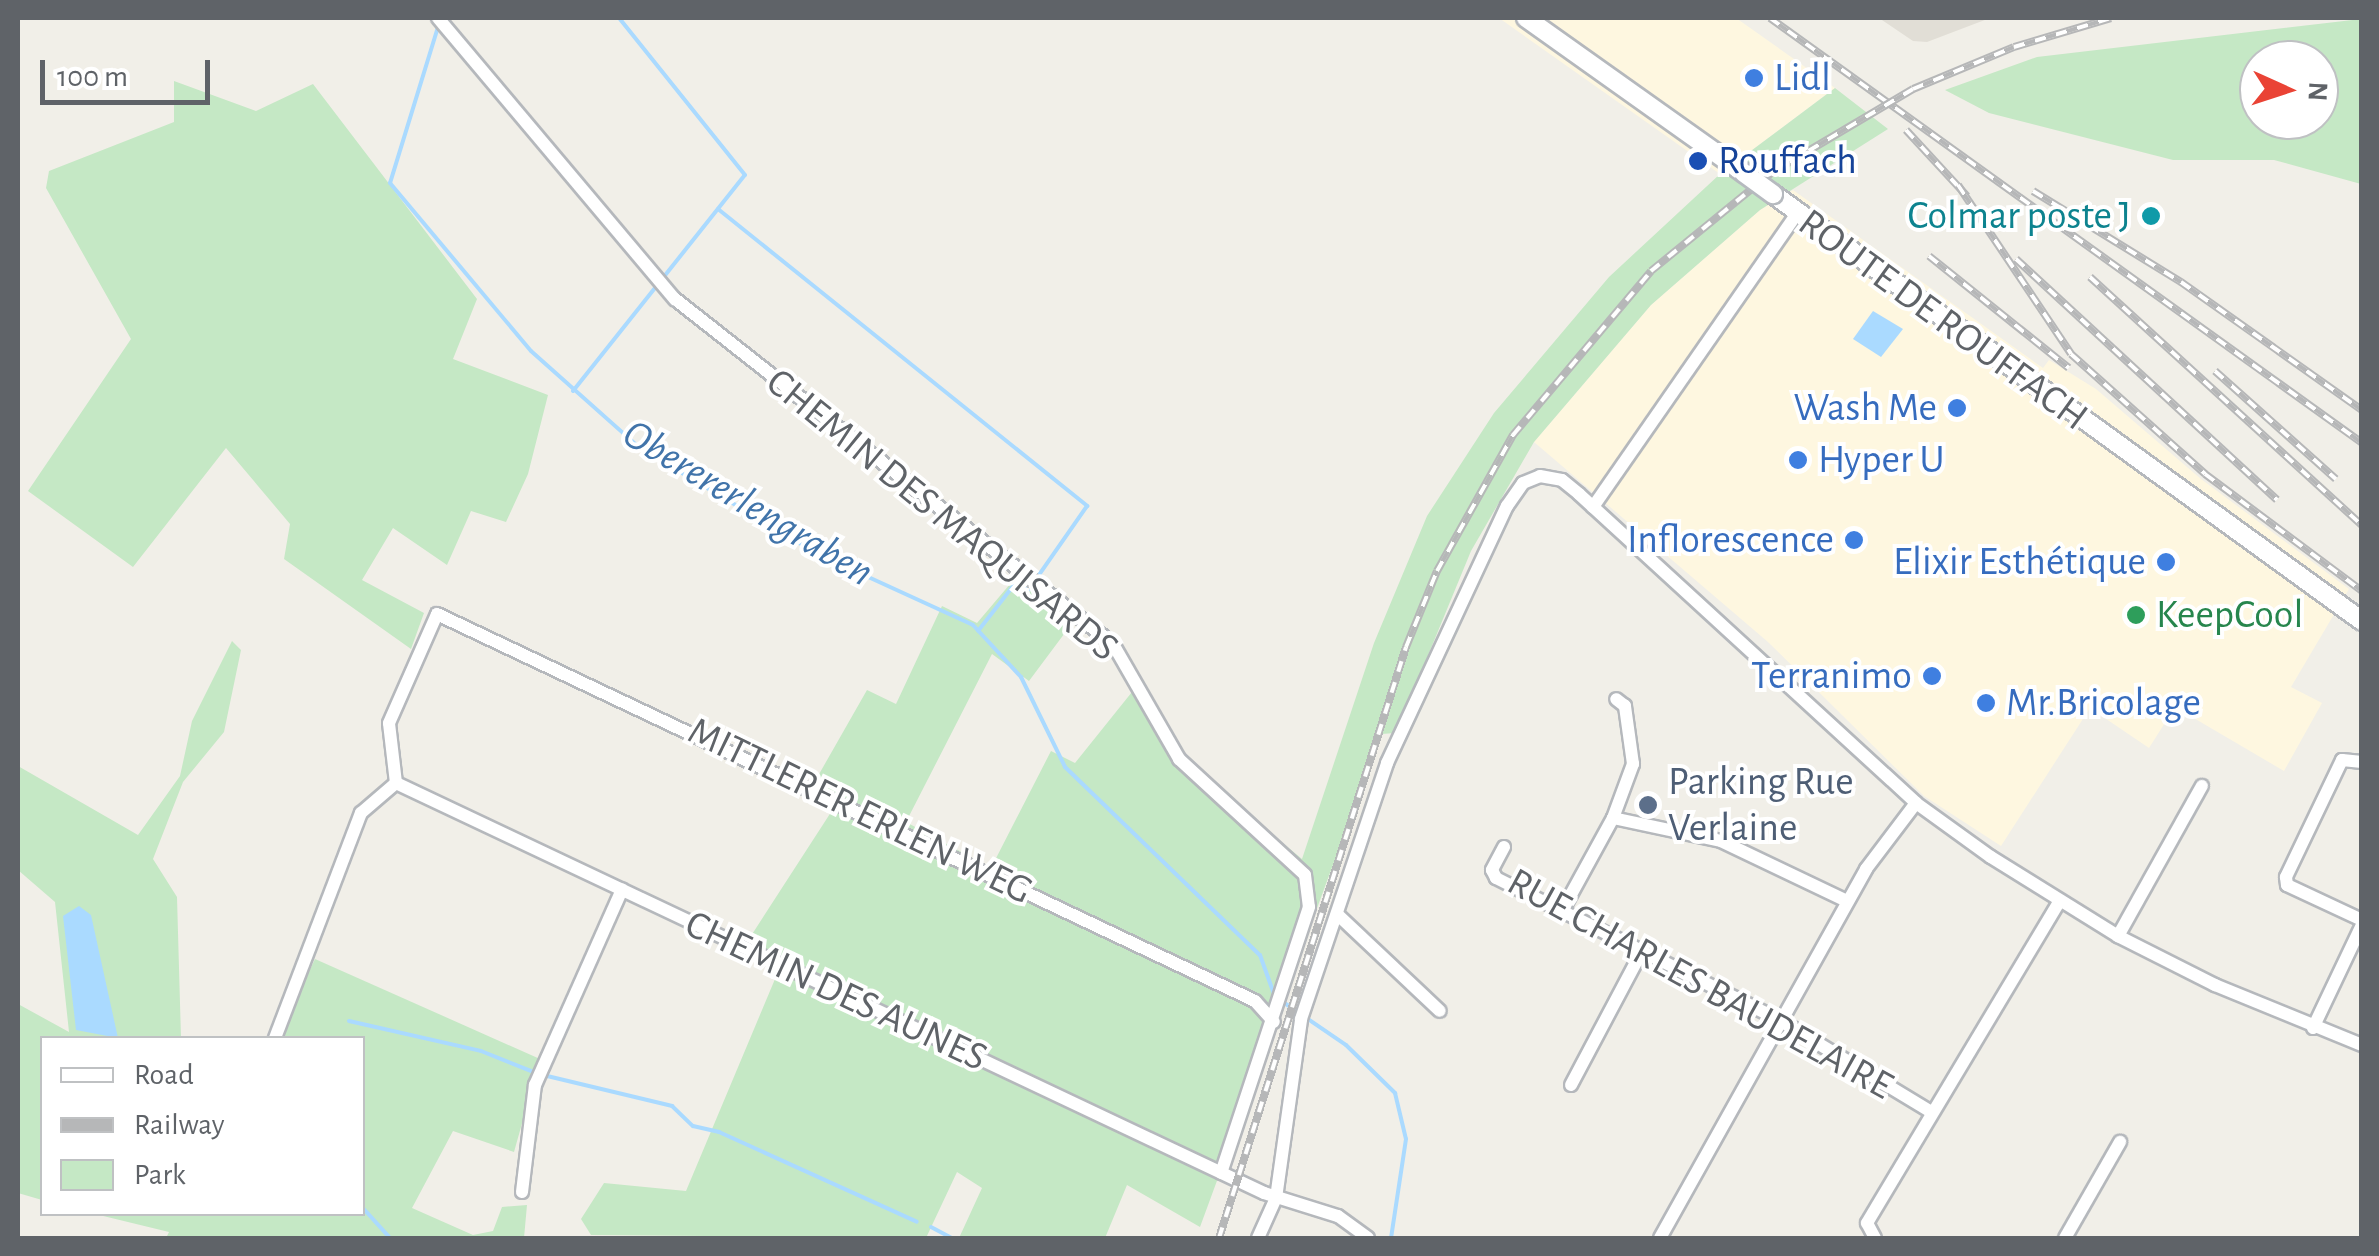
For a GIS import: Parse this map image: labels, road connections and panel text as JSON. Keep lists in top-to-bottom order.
{
  "streets": {
    "main road": ["ROUTE DE ROUFFACH"],
    "street": [
      "CHEMIN DES MAQUISARDS",
      "MITTLERER ERLEN WEG",
      "RUE CHARLES BAUDELAIRE",
      "CHEMIN DES AUNES"
    ]
  },
  "crossings": [
    ["CHEMIN DES MAQUISARDS", "MITTLERER ERLEN WEG"],
    ["CHEMIN DES MAQUISARDS", "CHEMIN DES AUNES"],
    ["MITTLERER ERLEN WEG", "CHEMIN DES AUNES"]
  ],
  "water": ["Oberererlengraben"],
  "places": [
    "Lidl",
    "Rouffach",
    "Colmar poste J",
    "Wash Me",
    "Hyper U",
    "Inflorescence",
    "Elixir Esthétique",
    "KeepCool",
    "Terranimo",
    "Mr.Bricolage",
    "Parking Rue Verlaine"
  ],
  "legend": ["Road", "Railway", "Park"],
  "scale_bar": "100 m",
  "north": "right"
}
